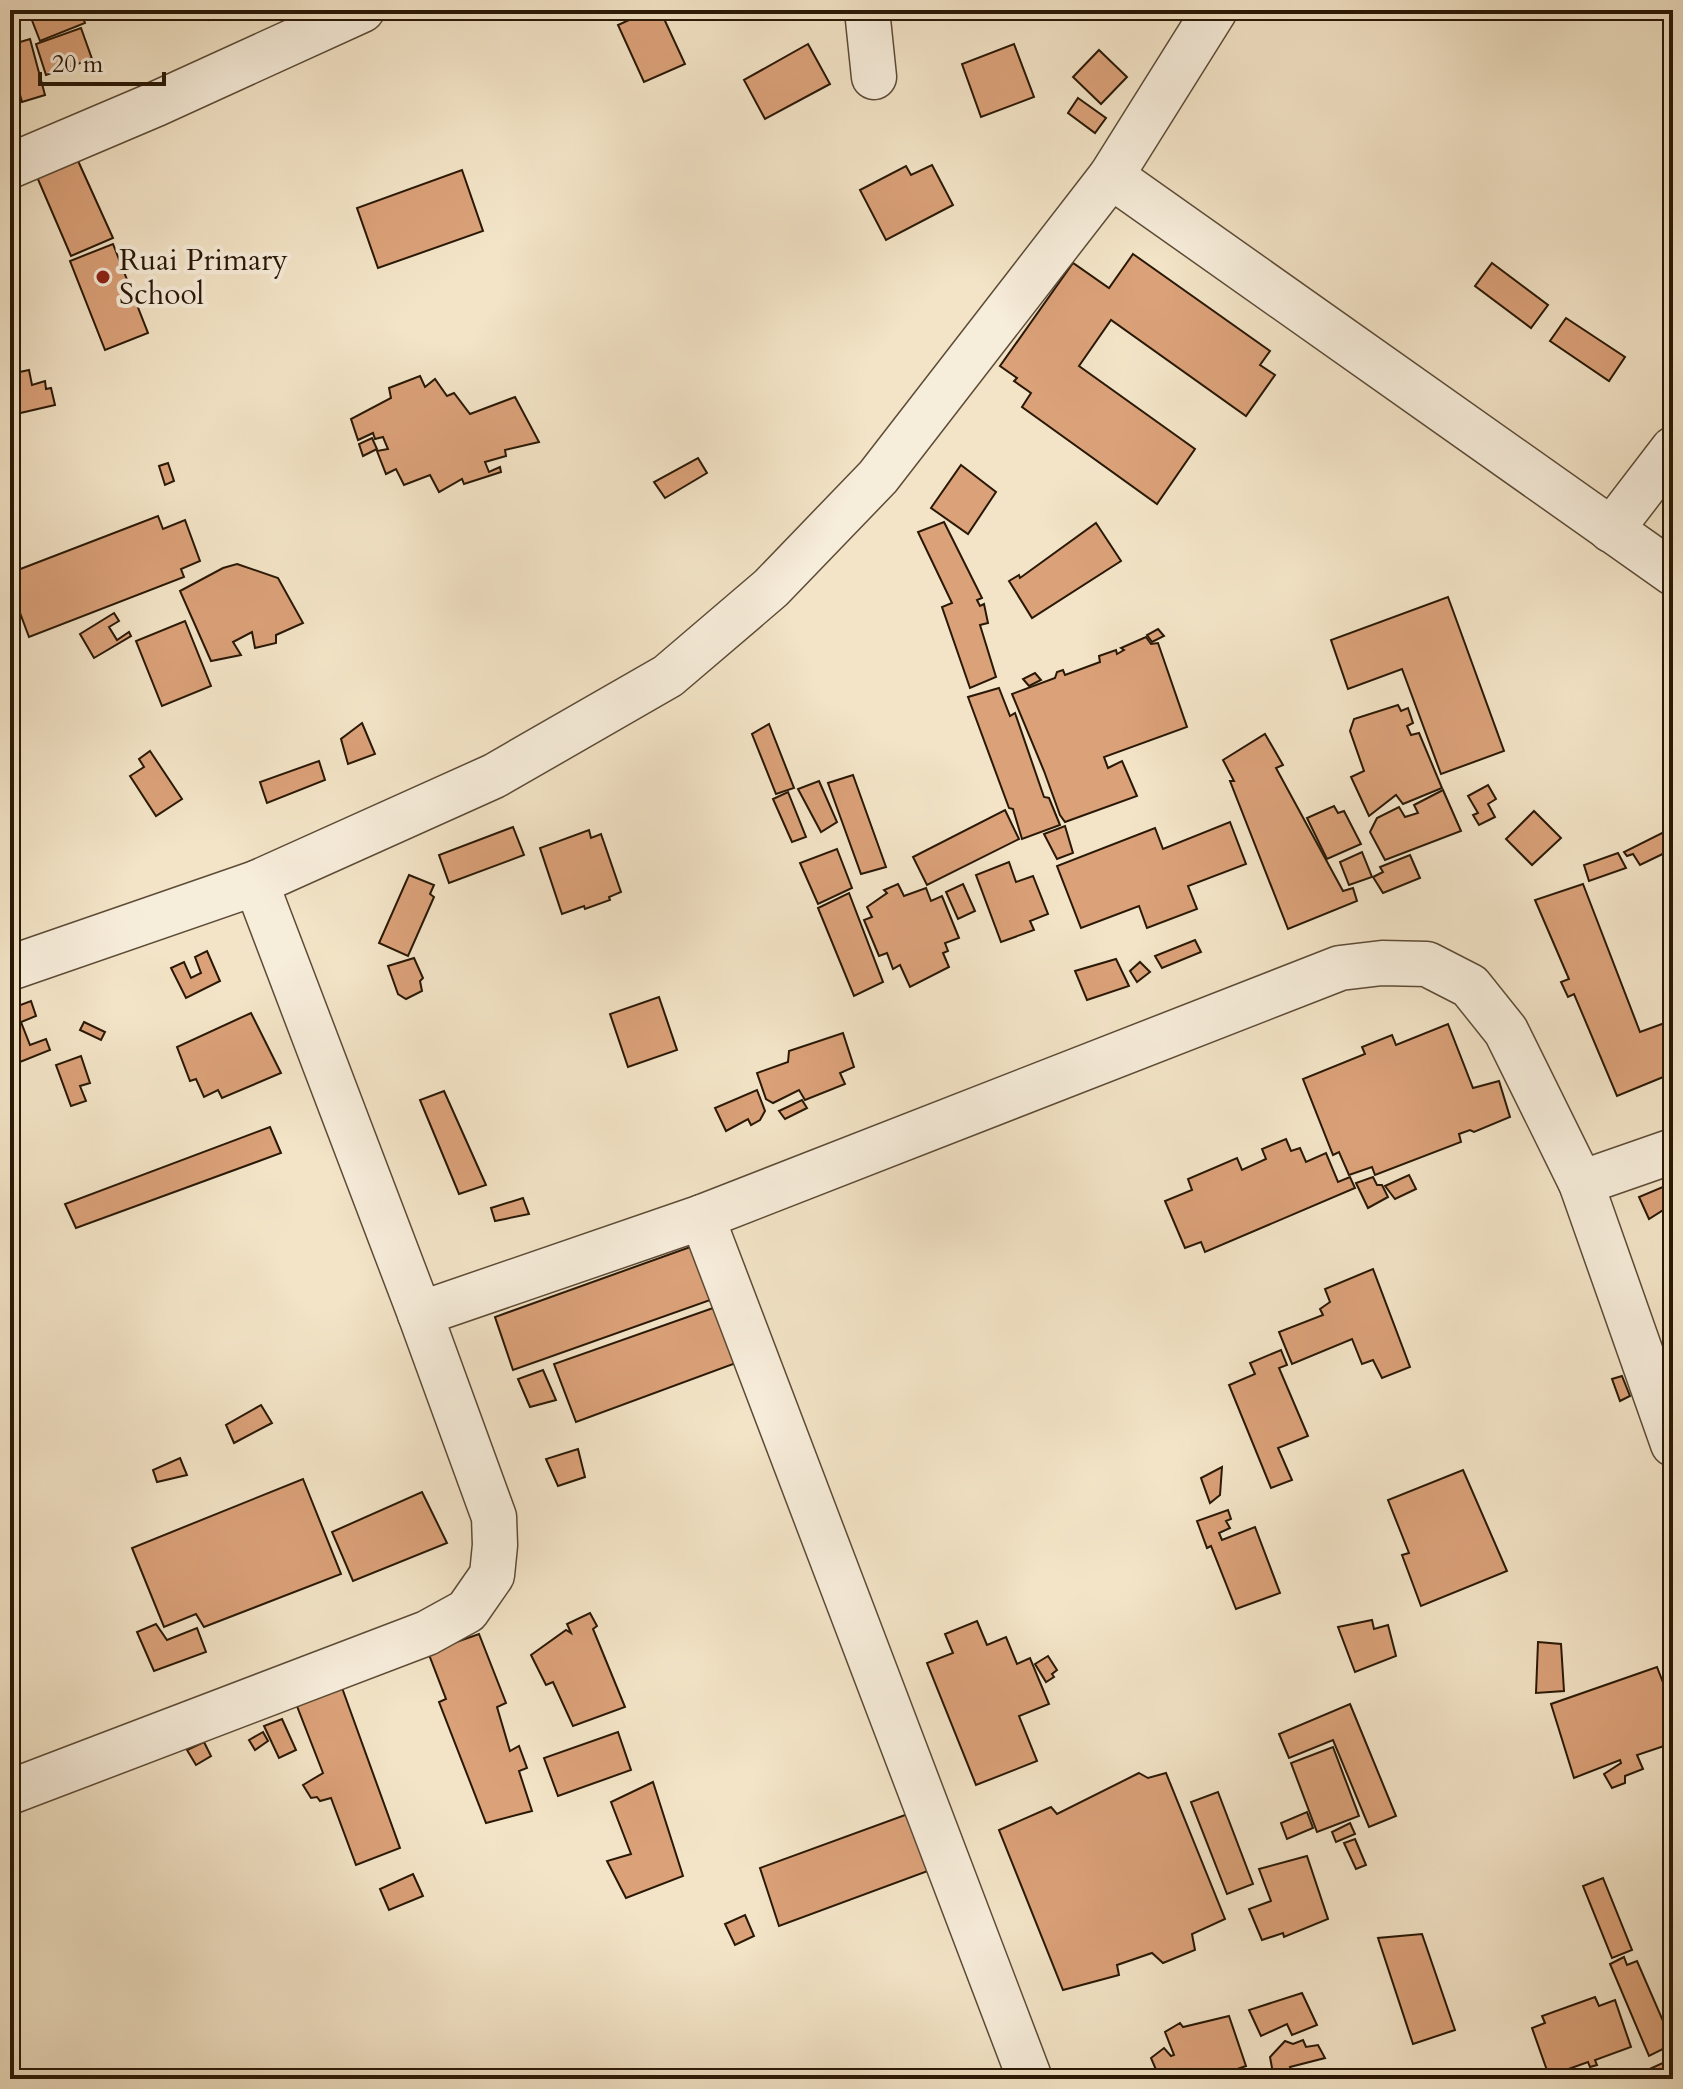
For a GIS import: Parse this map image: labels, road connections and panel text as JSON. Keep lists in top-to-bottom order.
{
  "places": ["Ruai Primary School"],
  "scale_bar": "20 m"
}
